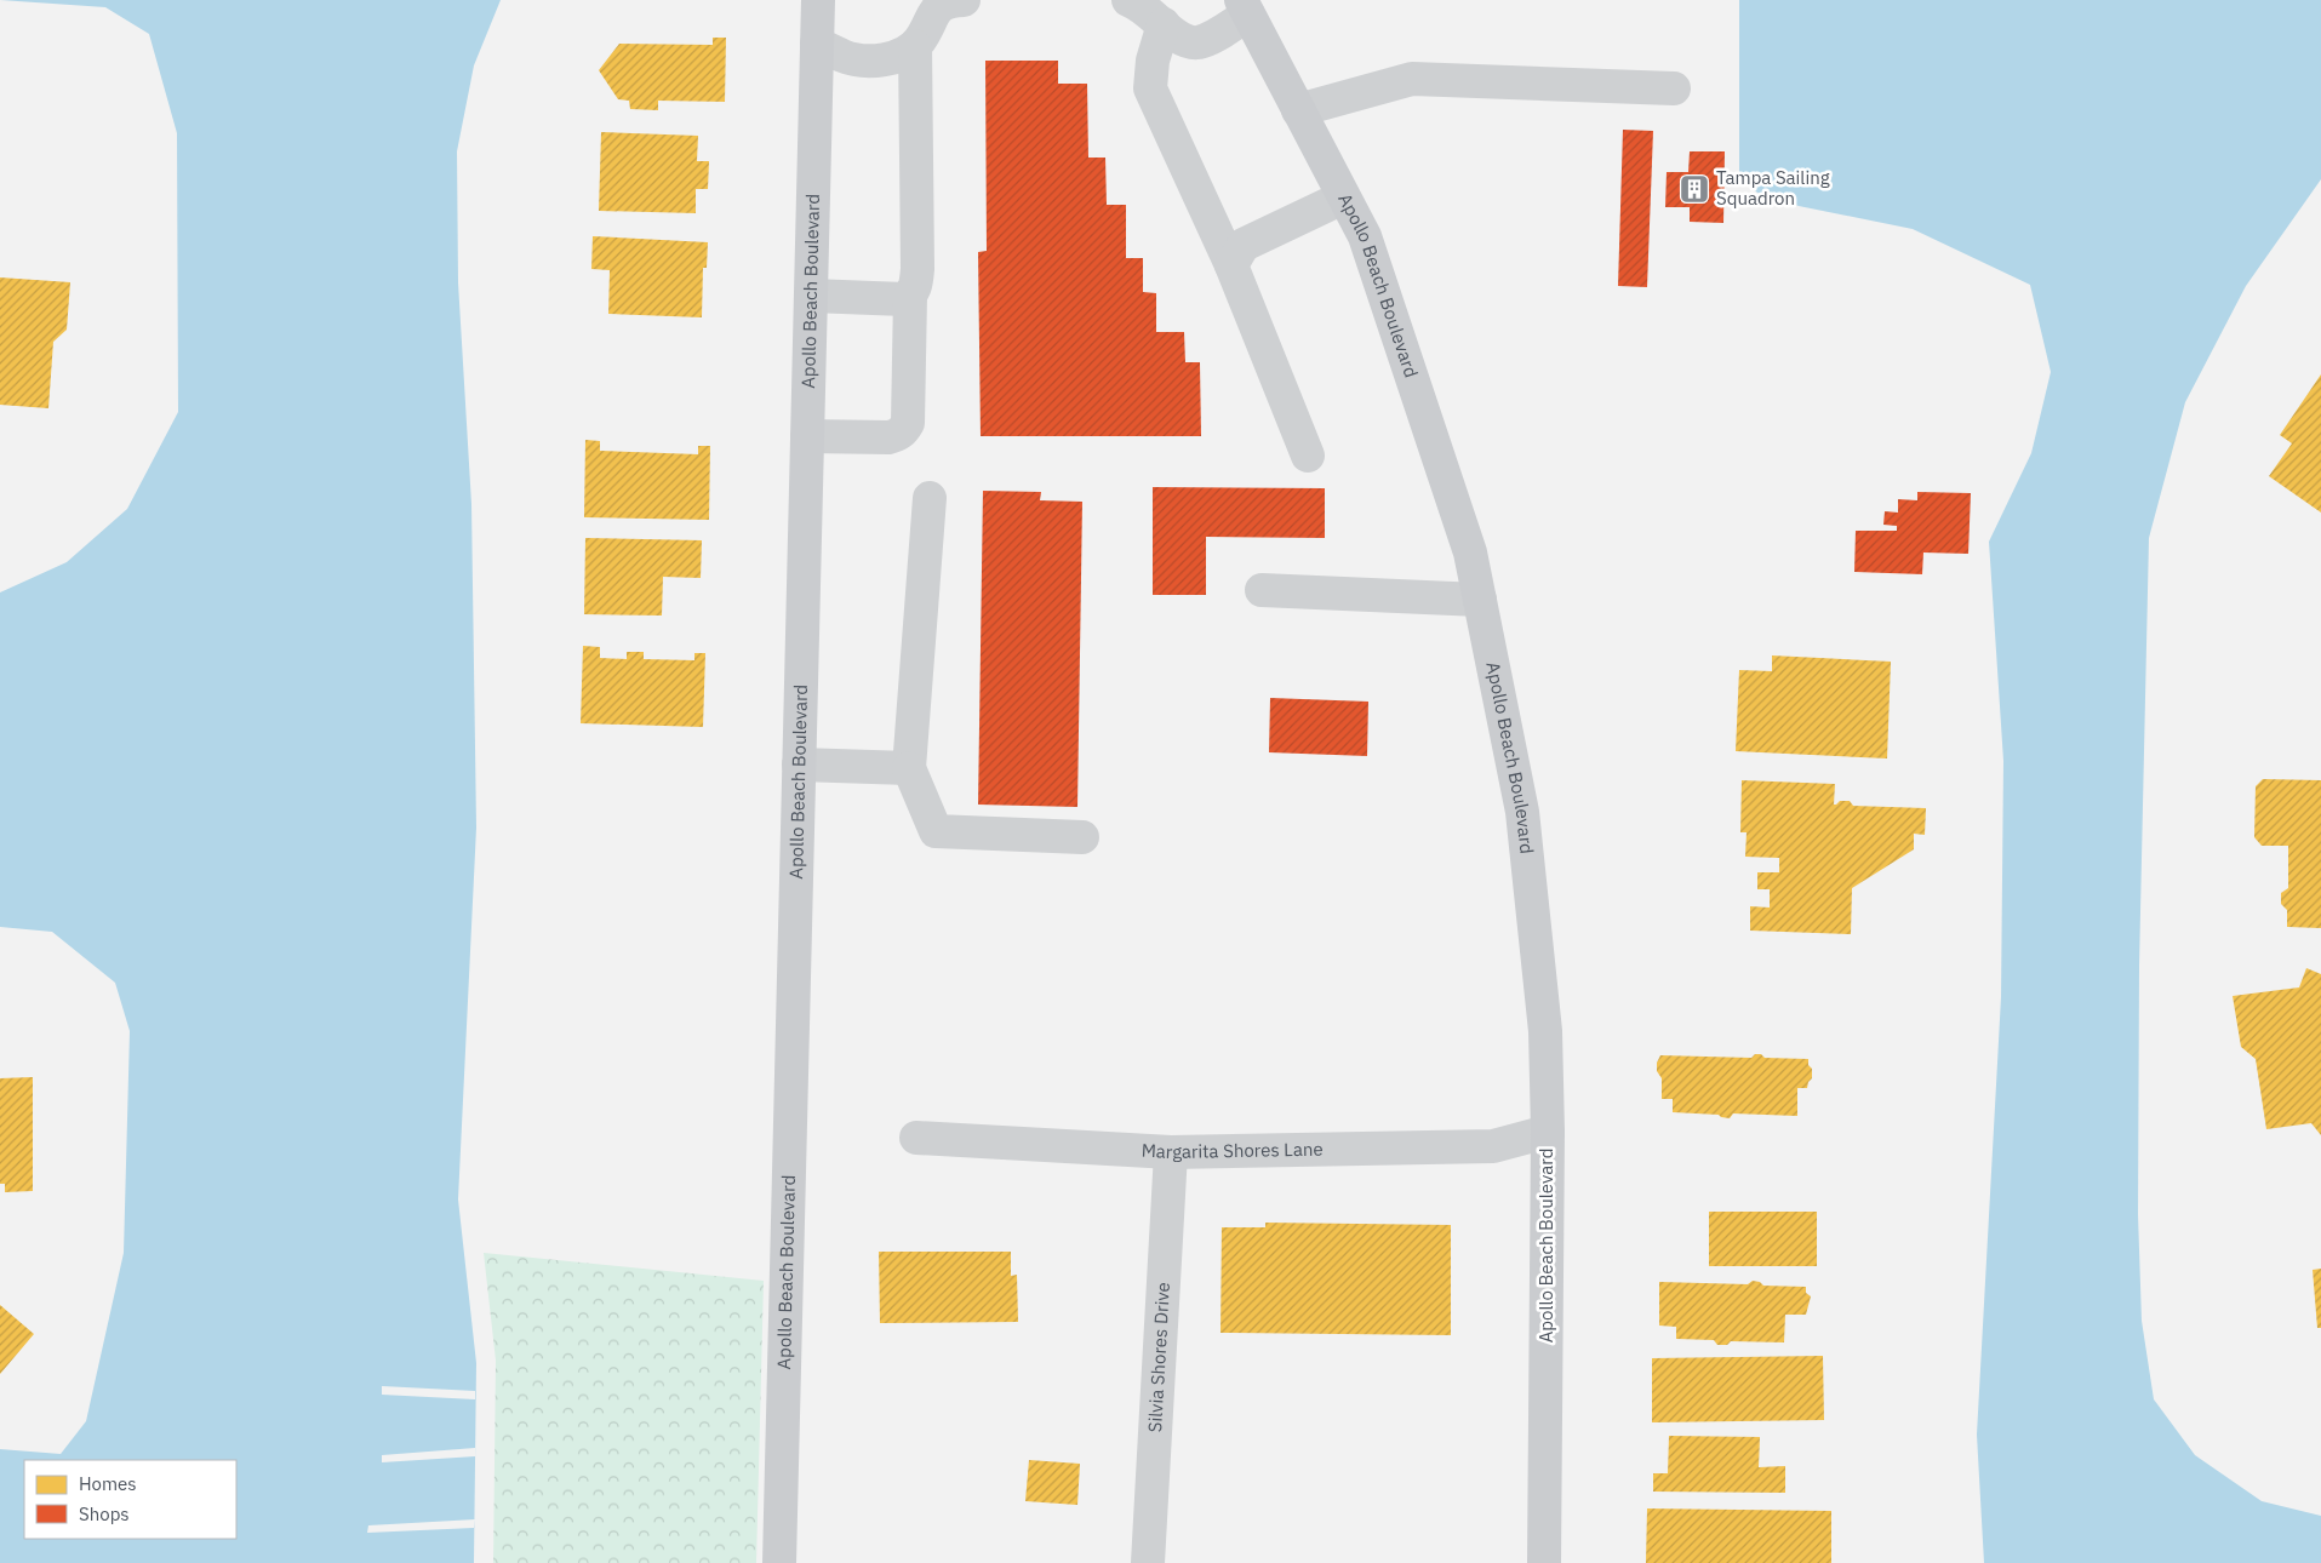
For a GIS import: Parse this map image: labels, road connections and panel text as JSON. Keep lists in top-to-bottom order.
{
  "streets": {
    "main road": ["Apollo Beach Boulevard"],
    "street": ["Margarita Shores Lane", "Silvia Shores Drive"]
  },
  "crossings": [
    ["Apollo Beach Boulevard", "Margarita Shores Lane"],
    ["Margarita Shores Lane", "Silvia Shores Drive"]
  ],
  "places": {
    "building": ["Tampa Sailing Squadron"]
  },
  "legend": ["Homes", "Shops"]
}
